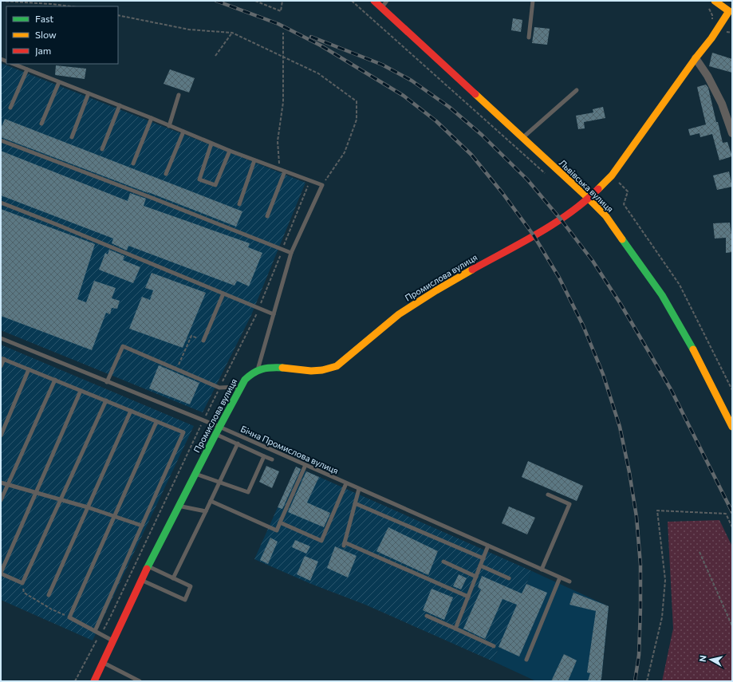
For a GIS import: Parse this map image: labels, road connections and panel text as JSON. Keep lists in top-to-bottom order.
{
  "streets": {
    "main road": ["Львівська вулиця", "Промислова вулиця"],
    "lane": ["Бічна Промислова вулиця"]
  },
  "crossings": [
    ["Львівська вулиця", "Промислова вулиця"],
    ["Промислова вулиця", "Бічна Промислова вулиця"]
  ],
  "legend": ["Fast", "Slow", "Jam"],
  "north": "left"
}
